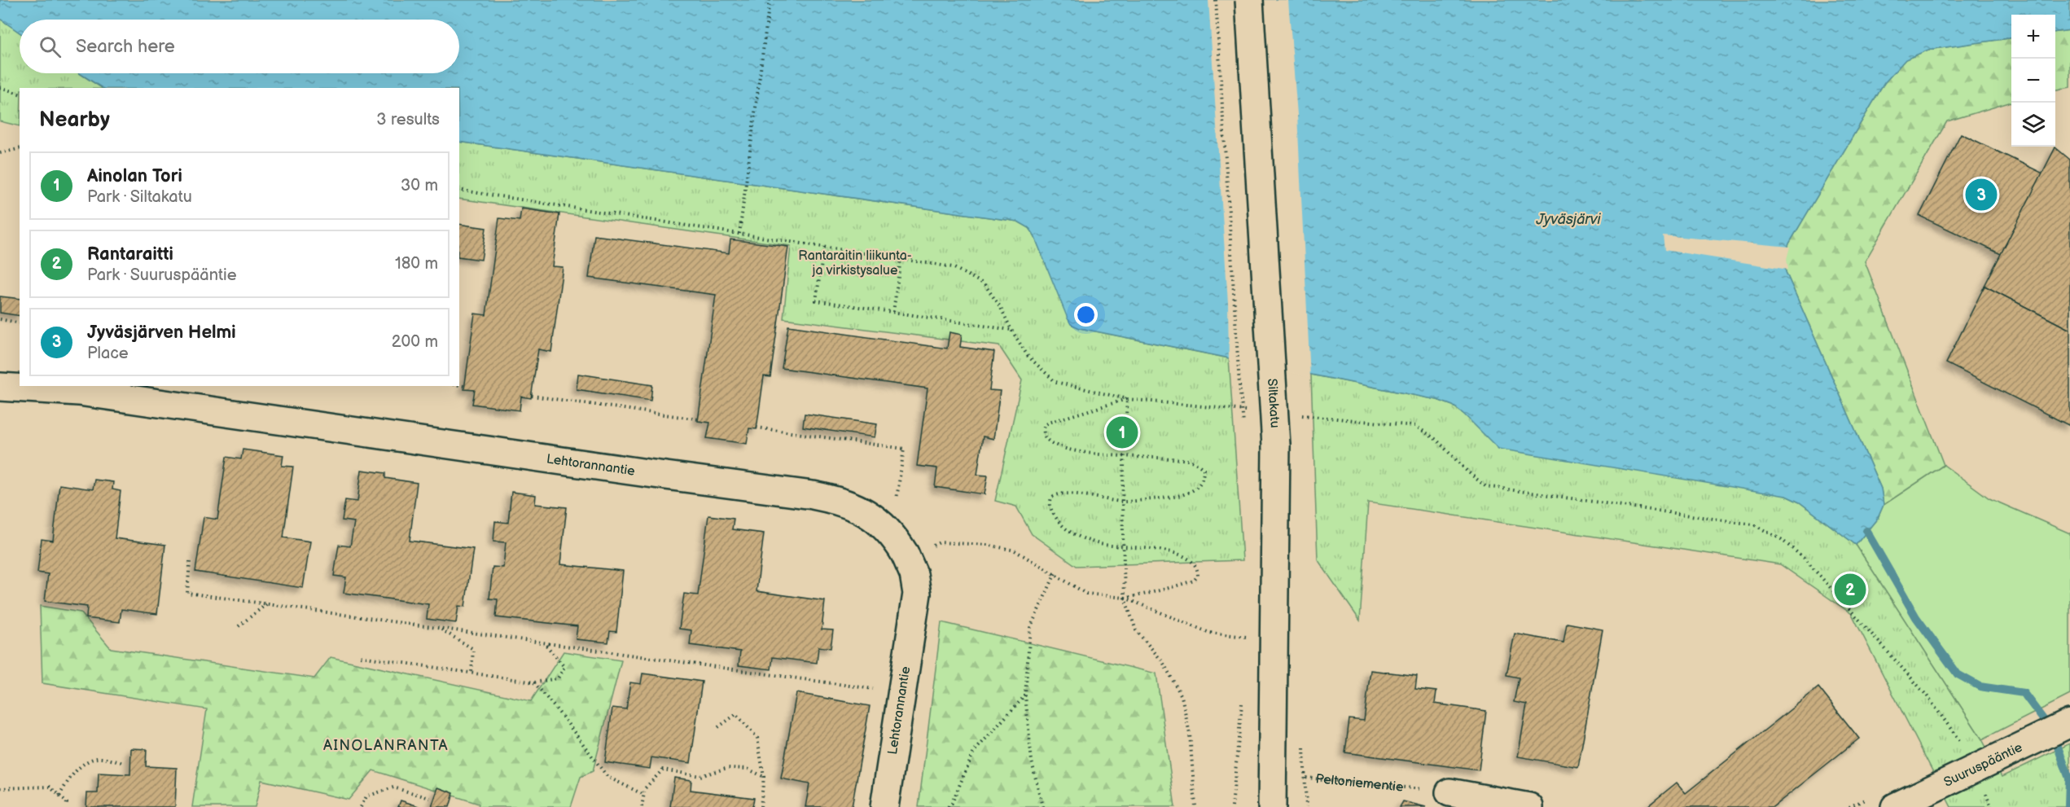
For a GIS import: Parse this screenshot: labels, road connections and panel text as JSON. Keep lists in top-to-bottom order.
{
  "streets": {
    "street": ["Siltakatu", "Lehtorannantie", "Suuruspääntie"],
    "path": ["Peltoniementie"]
  },
  "districts": ["AINOLANRANTA"],
  "water": ["Jyväsjärvi"],
  "parks": ["Rantaraitin liikunta- ja virkistysalue"],
  "page": {
    "map_buttons": ["+", "−"],
    "search": "Search here",
    "heading": ["Nearby", "3 results"],
    "list": [
      {
        "mark": "1",
        "name": "Ainolan Tori",
        "note": "Park · Siltakatu",
        "value": "30 m"
      },
      {
        "mark": "2",
        "name": "Rantaraitti",
        "note": "Park · Suuruspääntie",
        "value": "180 m"
      },
      {
        "mark": "3",
        "name": "Jyväsjärven Helmi",
        "note": "Place",
        "value": "200 m"
      }
    ],
    "pins": ["3", "1", "2"]
  }
}
